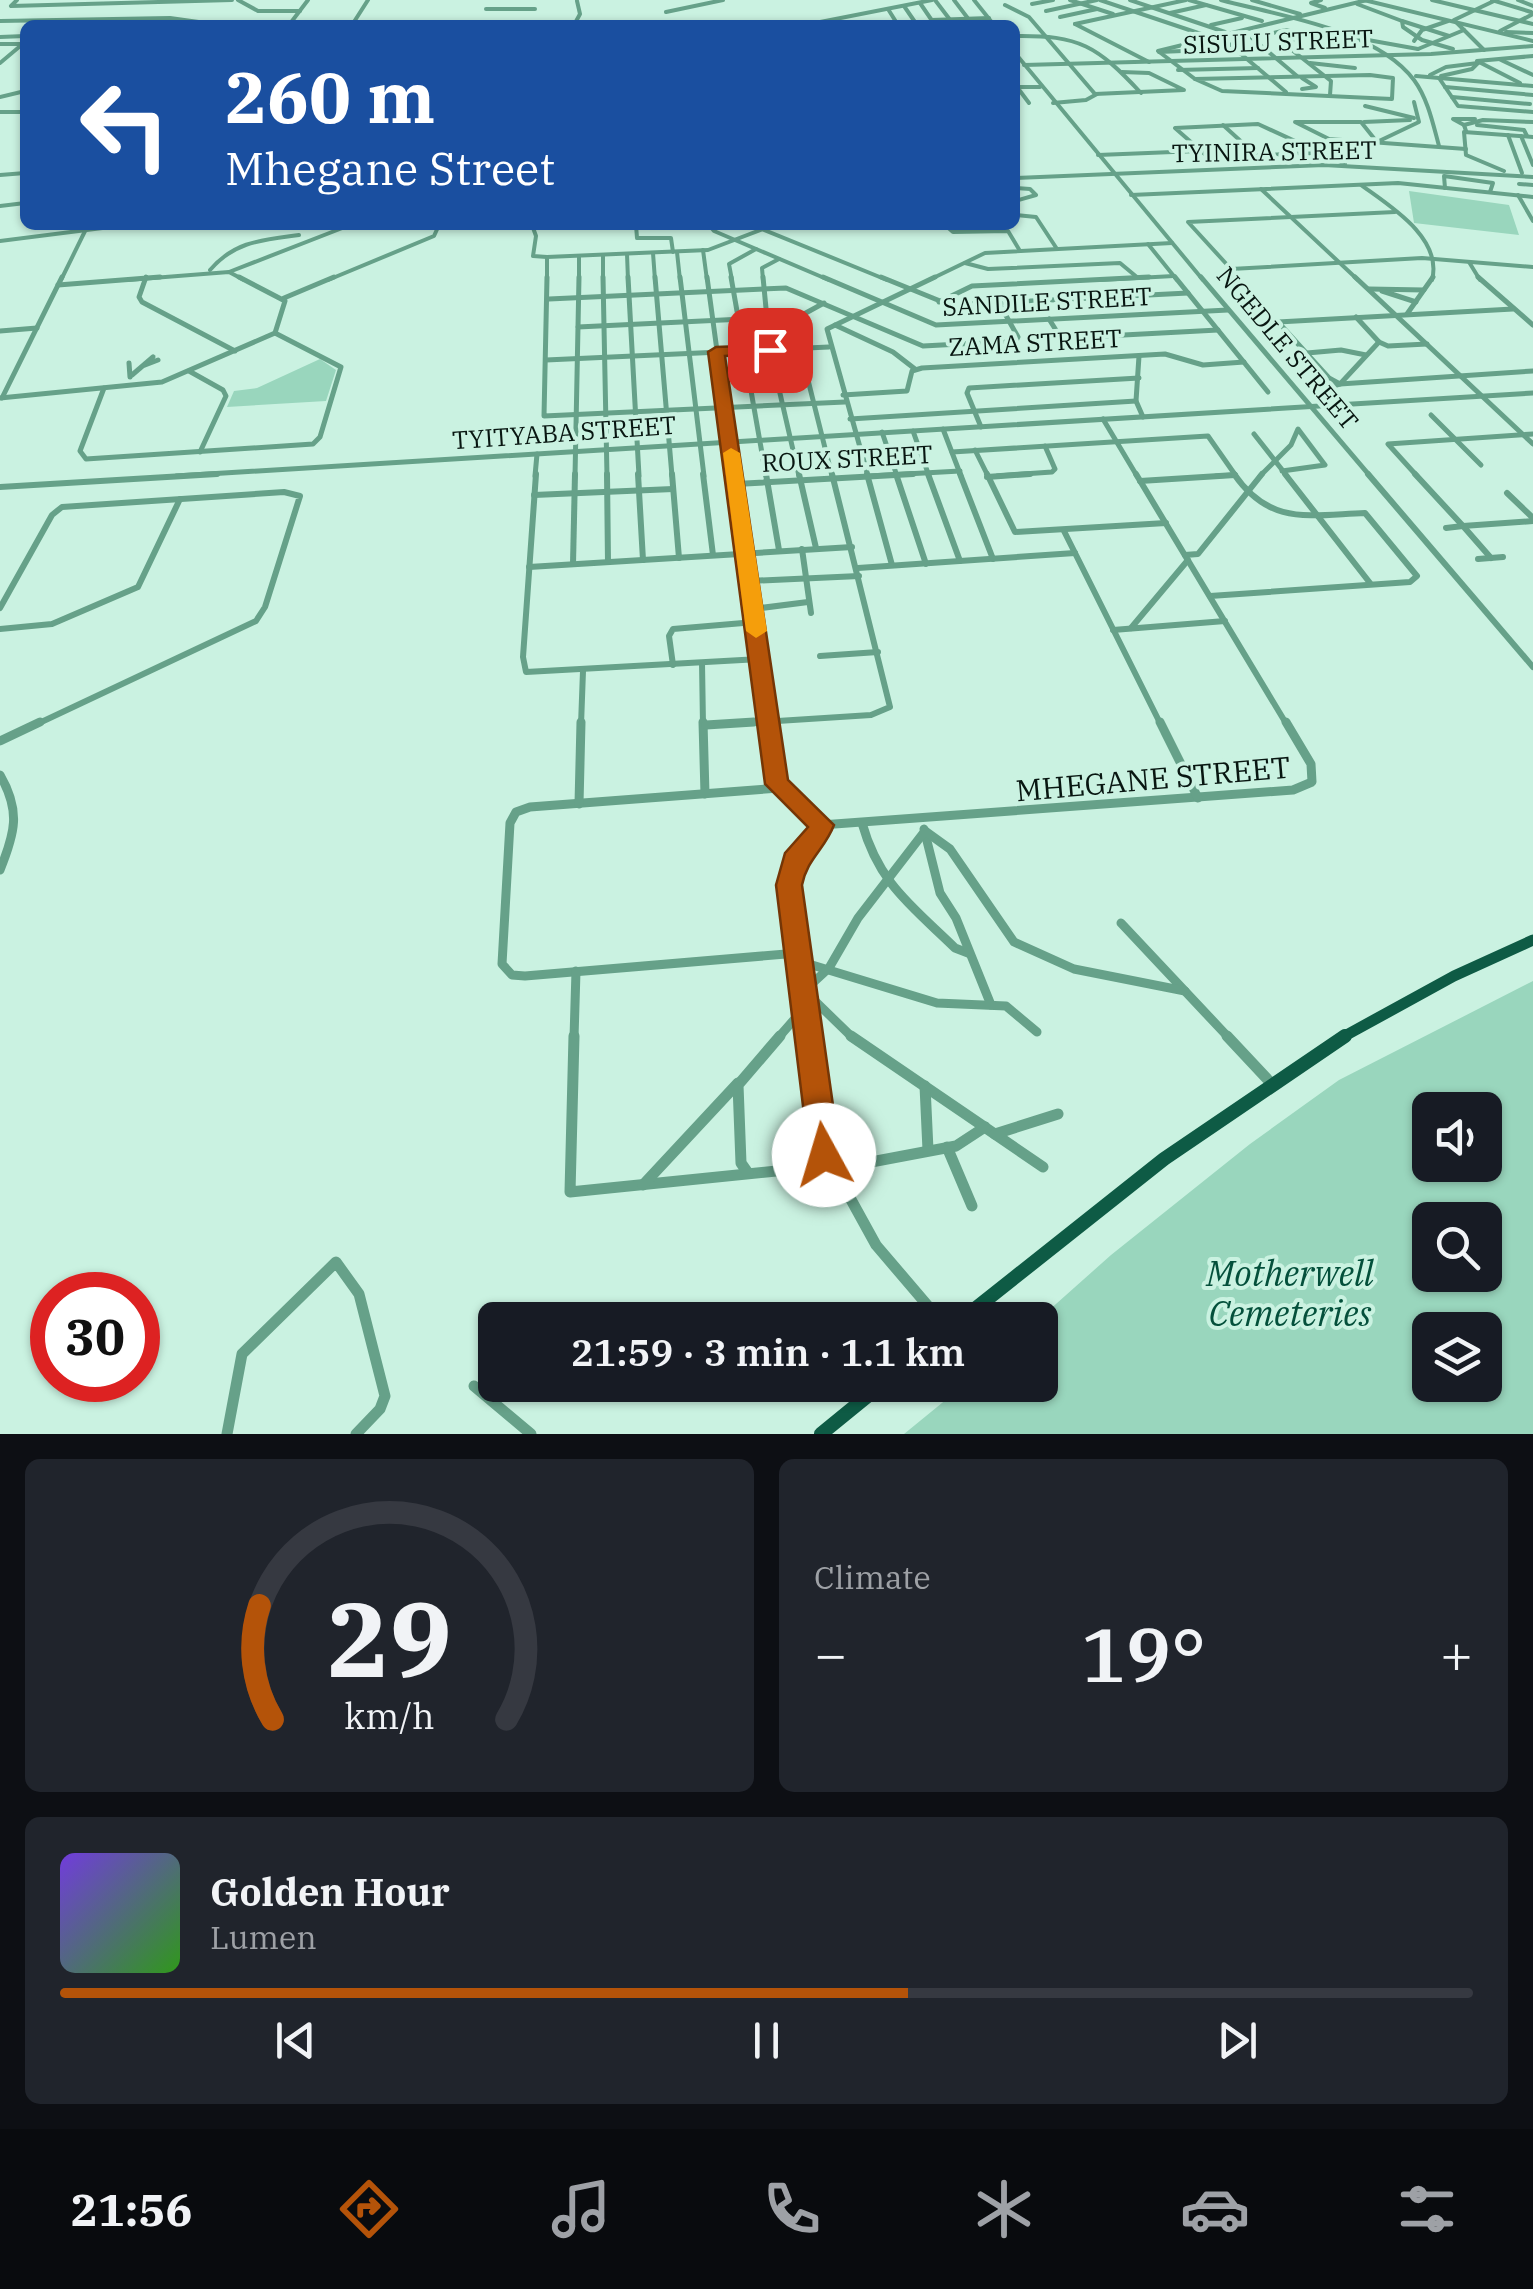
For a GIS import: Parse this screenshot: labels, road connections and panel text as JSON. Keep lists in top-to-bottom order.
{
  "streets": {
    "street": [
      "SISULU STREET",
      "TYINIRA STREET",
      "SANDILE STREET",
      "ZAMA STREET",
      "NGEDLE STREET",
      "TYITYABA STREET",
      "ROUX STREET",
      "MHEGANE STREET"
    ]
  },
  "crossings": [
    ["SISULU STREET", "NGEDLE STREET"],
    ["TYINIRA STREET", "NGEDLE STREET"],
    ["SANDILE STREET", "NGEDLE STREET"],
    ["NGEDLE STREET", "TYITYABA STREET"],
    ["TYITYABA STREET", "MHEGANE STREET"]
  ],
  "parks": ["Motherwell Cemeteries"],
  "page": {
    "turn": ["260 m", "Mhegane Street"],
    "limit": "30",
    "trip": "21:59 · 3 min · 1.1 km",
    "tile": "Climate",
    "heat": ["−", "19°", "+"],
    "song": ["Golden Hour", "Lumen"],
    "tabs": "21:56",
    "gauge": ["29", "km/h"]
  }
}
